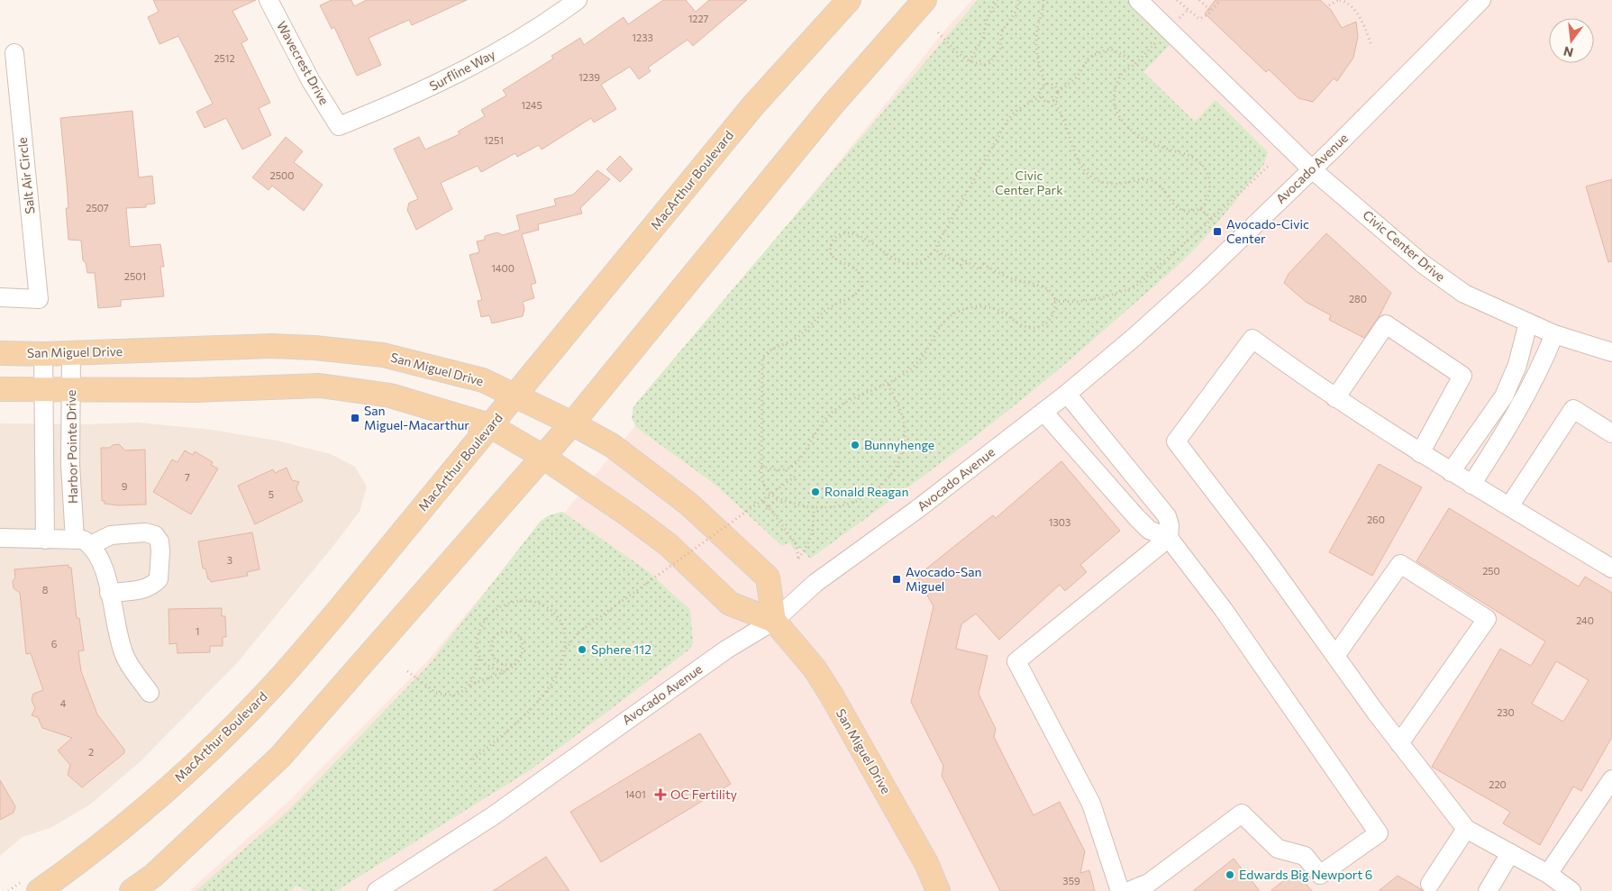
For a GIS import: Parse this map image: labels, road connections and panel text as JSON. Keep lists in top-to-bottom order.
{
  "streets": {
    "main road": ["MacArthur Boulevard", "San Miguel Drive"],
    "street": [
      "Wavecrest Drive",
      "Surfline Way",
      "Avocado Avenue",
      "Salt Air Circle",
      "Civic Center Drive",
      "Harbor Pointe Drive"
    ]
  },
  "crossings": [
    ["Wavecrest Drive", "Surfline Way"],
    ["Avocado Avenue", "Civic Center Drive"],
    ["Avocado Avenue", "San Miguel Drive"],
    ["MacArthur Boulevard", "San Miguel Drive"],
    ["San Miguel Drive", "Harbor Pointe Drive"]
  ],
  "parks": ["Civic Center Park"],
  "places": {
    "transit": ["Avocado-Civic Center", "San Miguel-Macarthur", "Avocado-San Miguel"],
    "other": [
      "Bunnyhenge",
      "Ronald Reagan",
      "Sphere 112",
      "Edwards Big Newport 6"
    ],
    "health": ["OC Fertility"]
  },
  "house_numbers": [
    "1227",
    "1233",
    "2512",
    "1239",
    "1245",
    "1251",
    "2500",
    "2507",
    "1400",
    "2501",
    "280",
    "7",
    "9",
    "5",
    "260",
    "1303",
    "3",
    "250",
    "8",
    "240",
    "1",
    "6",
    "4",
    "230",
    "2",
    "220",
    "1401",
    "359"
  ],
  "north": "bottom"
}
